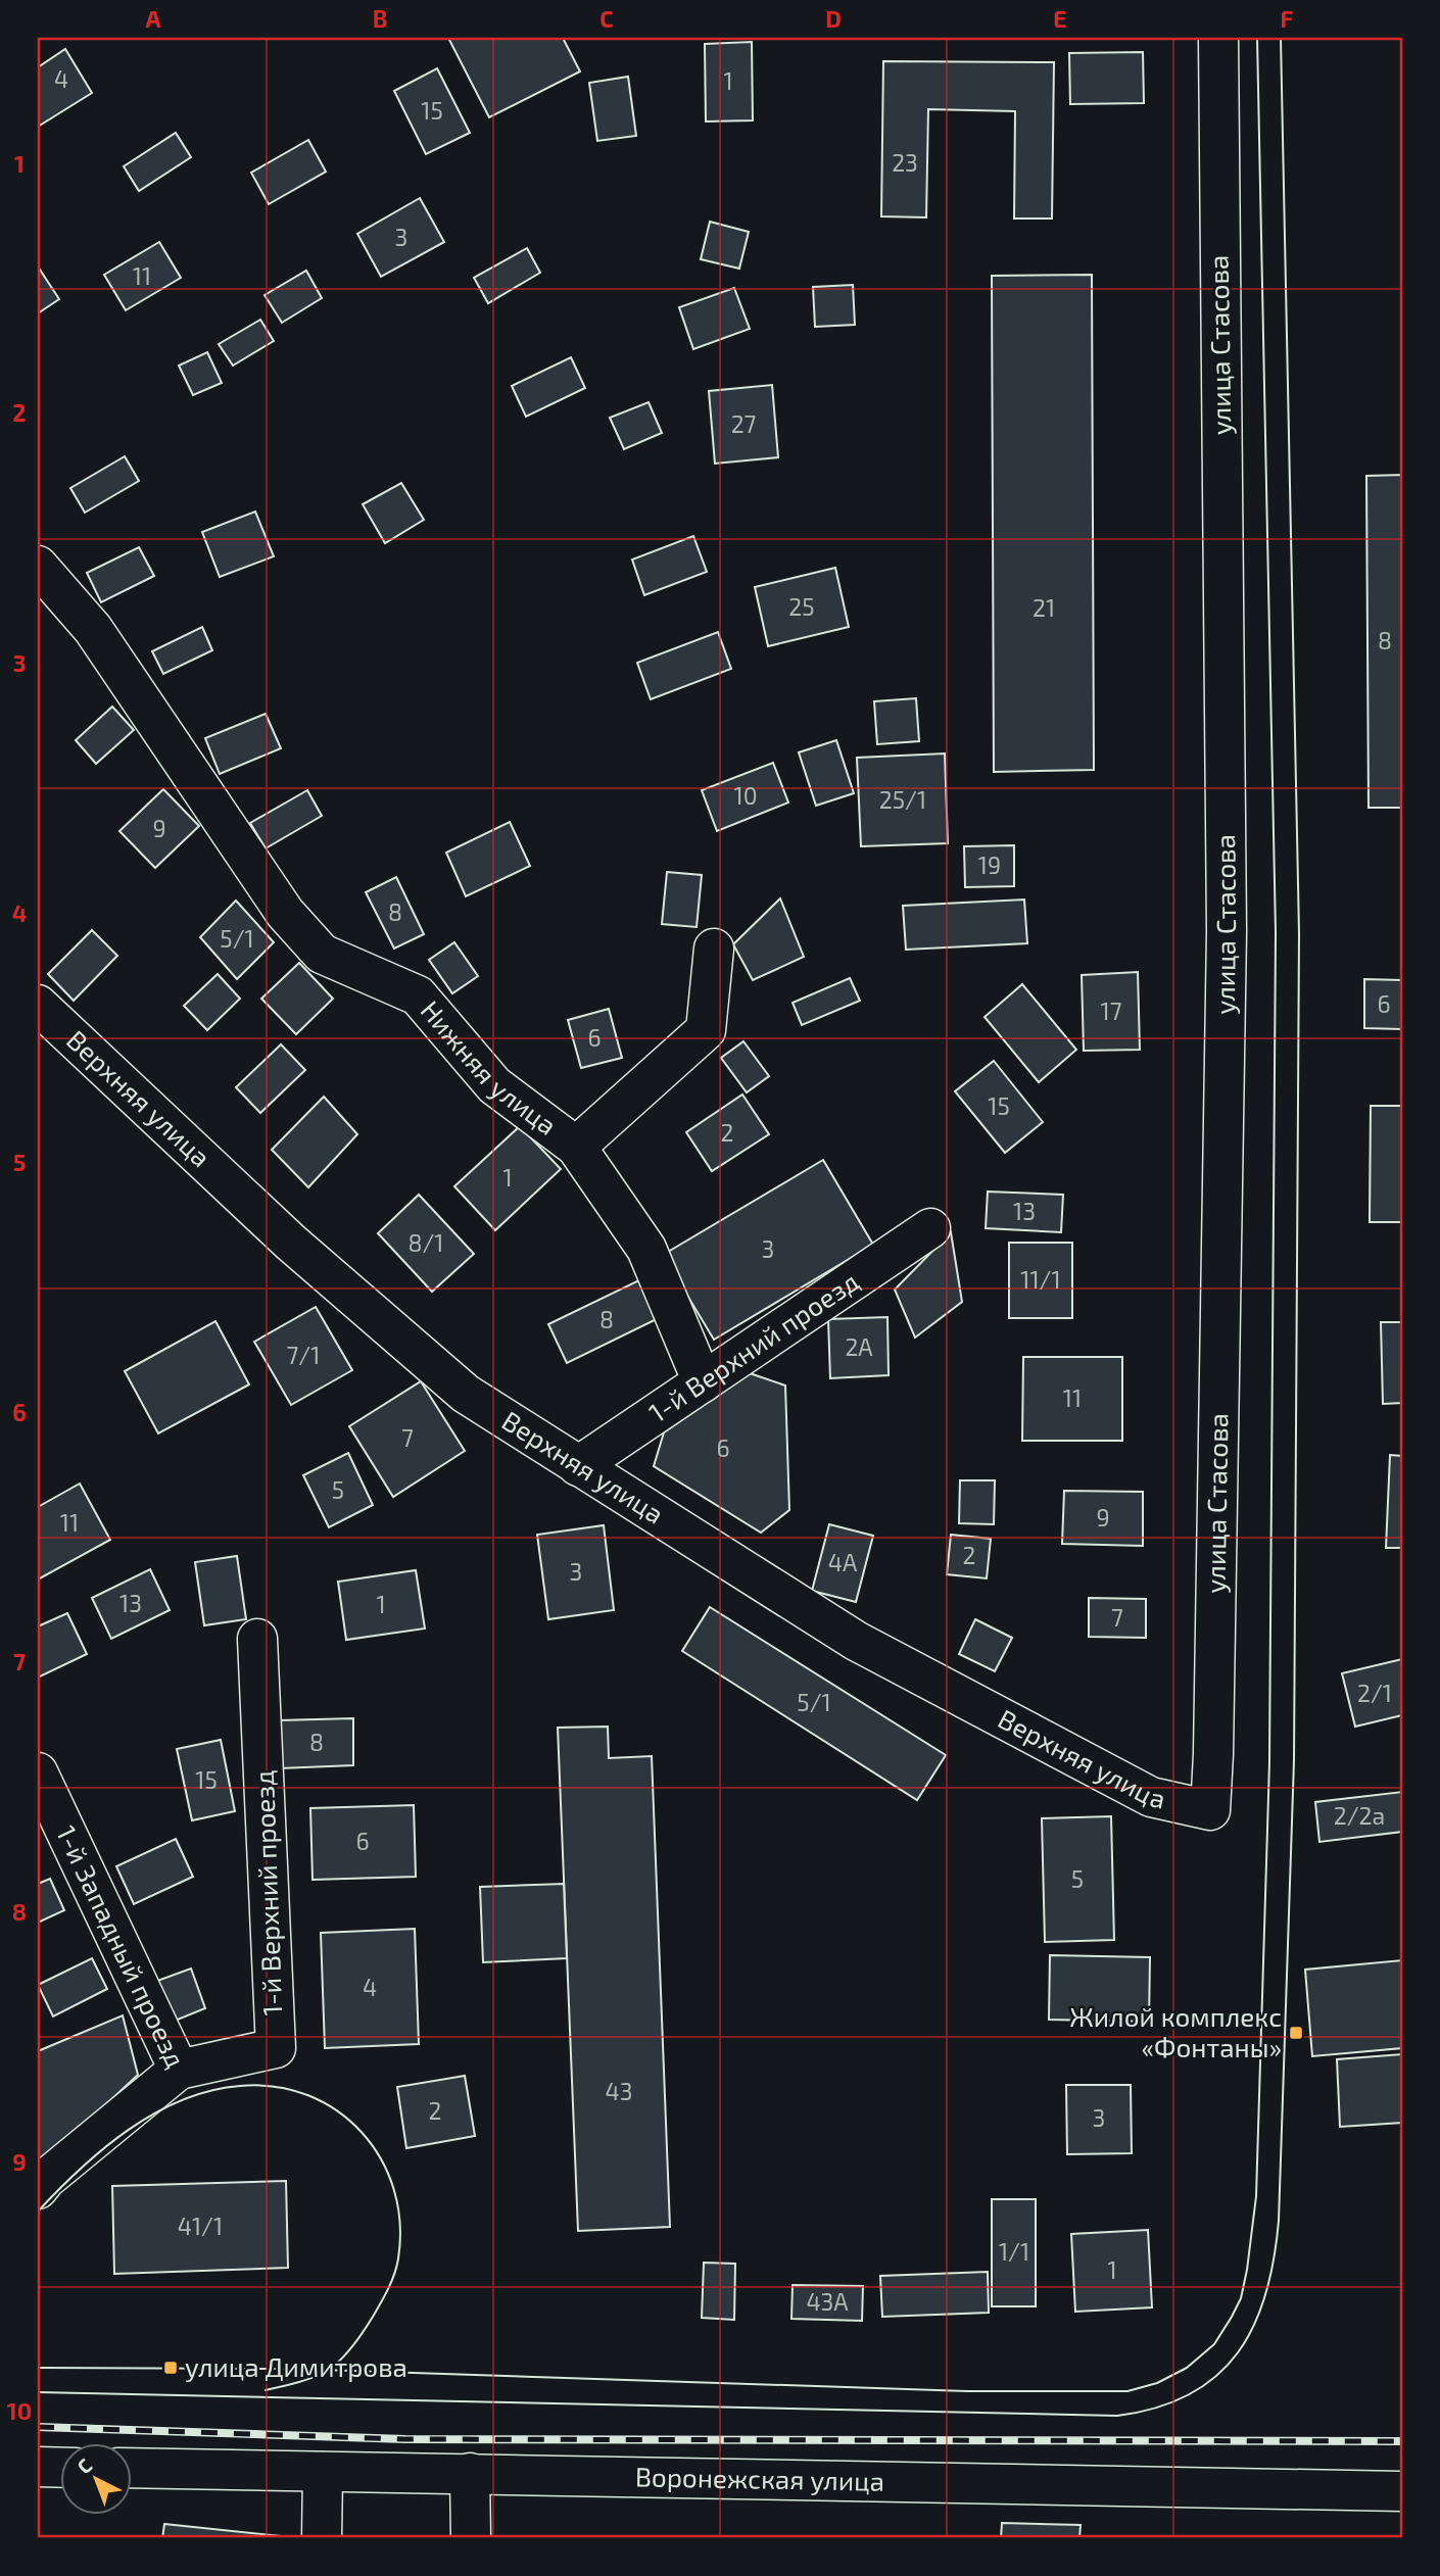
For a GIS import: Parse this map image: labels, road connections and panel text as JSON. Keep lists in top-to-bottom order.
{
  "streets": {
    "street": [
      "улица Стасова",
      "Нижняя улица",
      "Верхняя улица",
      "1-й Верхний проезд",
      "1-й Западный проезд",
      "Воронежская улица"
    ]
  },
  "crossings": [
    ["улица Стасова", "Верхняя улица"],
    ["Нижняя улица", "1-й Верхний проезд"],
    ["Верхняя улица", "1-й Верхний проезд"],
    ["1-й Верхний проезд", "1-й Западный проезд"]
  ],
  "places": {
    "transit": ["Жилой комплекс «Фонтаны»", "улица Димитрова"]
  },
  "house_numbers": [
    "4",
    "1",
    "15",
    "23",
    "3",
    "11",
    "27",
    "25",
    "21",
    "8",
    "10",
    "25/1",
    "9",
    "19",
    "8",
    "5/1",
    "6",
    "17",
    "6",
    "15",
    "2",
    "1",
    "13",
    "8/1",
    "3",
    "11/1",
    "8",
    "2А",
    "7/1",
    "11",
    "7",
    "6",
    "5",
    "9",
    "11",
    "2",
    "4А",
    "3",
    "13",
    "1",
    "7",
    "2/1",
    "5/1",
    "8",
    "15",
    "2/2а",
    "6",
    "5",
    "4",
    "43",
    "2",
    "3",
    "41/1",
    "1/1",
    "1",
    "43А"
  ],
  "north": "top left",
  "grid": {
    "columns": [
      "A",
      "B",
      "C",
      "D",
      "E",
      "F"
    ],
    "rows": [
      "1",
      "2",
      "3",
      "4",
      "5",
      "6",
      "7",
      "8",
      "9",
      "10"
    ]
  }
}
